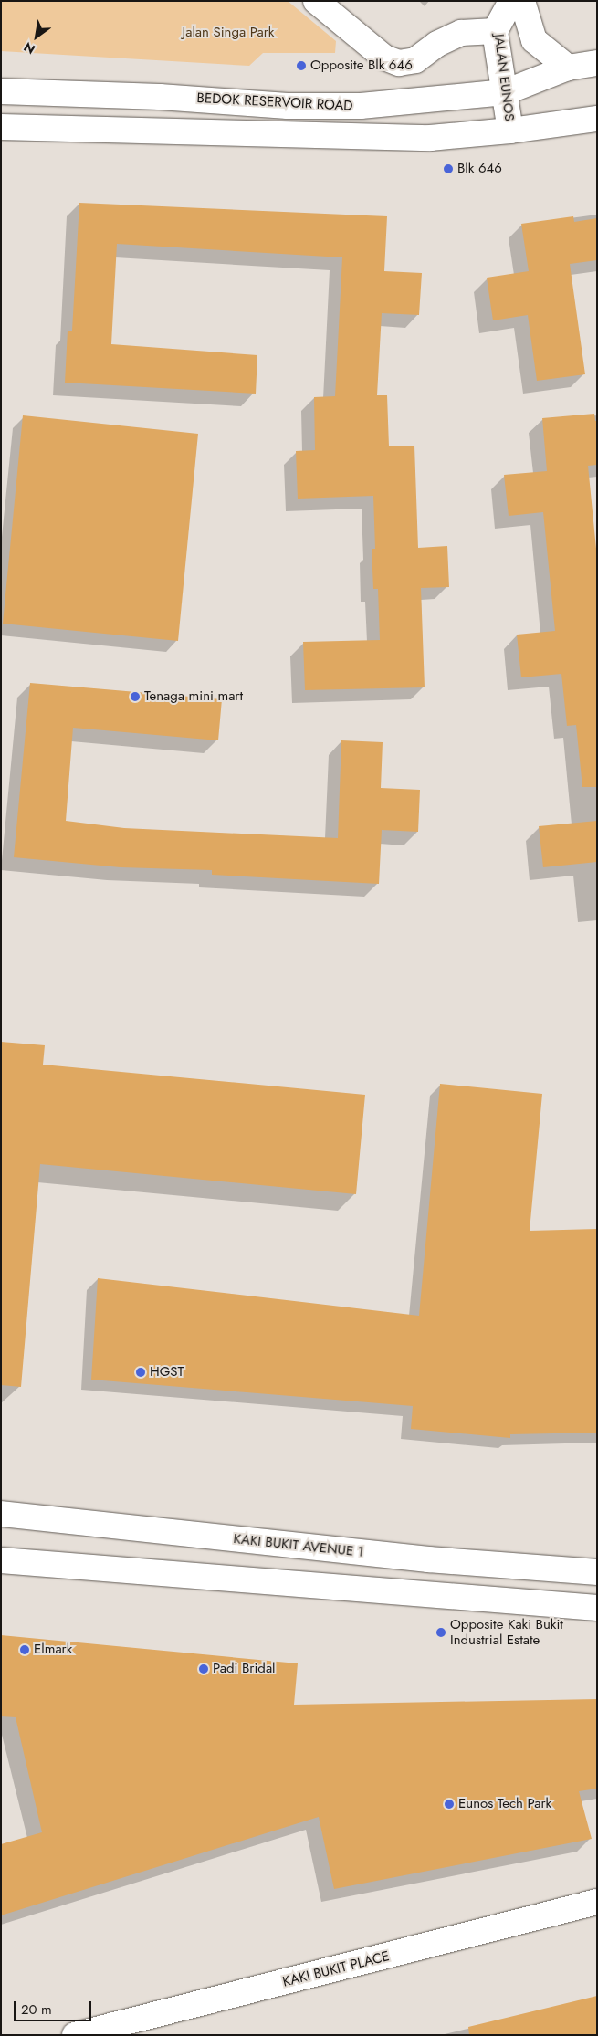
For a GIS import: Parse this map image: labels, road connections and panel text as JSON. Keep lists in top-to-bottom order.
{
  "streets": {
    "main road": [
      "JALAN EUNOS",
      "BEDOK RESERVOIR ROAD",
      "KAKI BUKIT AVENUE 1",
      "KAKI BUKIT PLACE"
    ]
  },
  "crossings": [
    ["JALAN EUNOS", "BEDOK RESERVOIR ROAD"]
  ],
  "parks": ["Jalan Singa Park"],
  "places": [
    "Opposite Blk 646",
    "Blk 646",
    "Tenaga mini mart",
    "HGST",
    "Opposite Kaki Bukit Industrial Estate",
    "Elmark",
    "Padi Bridal",
    "Eunos Tech Park"
  ],
  "scale_bar": "20 m",
  "north": "bottom left"
}
